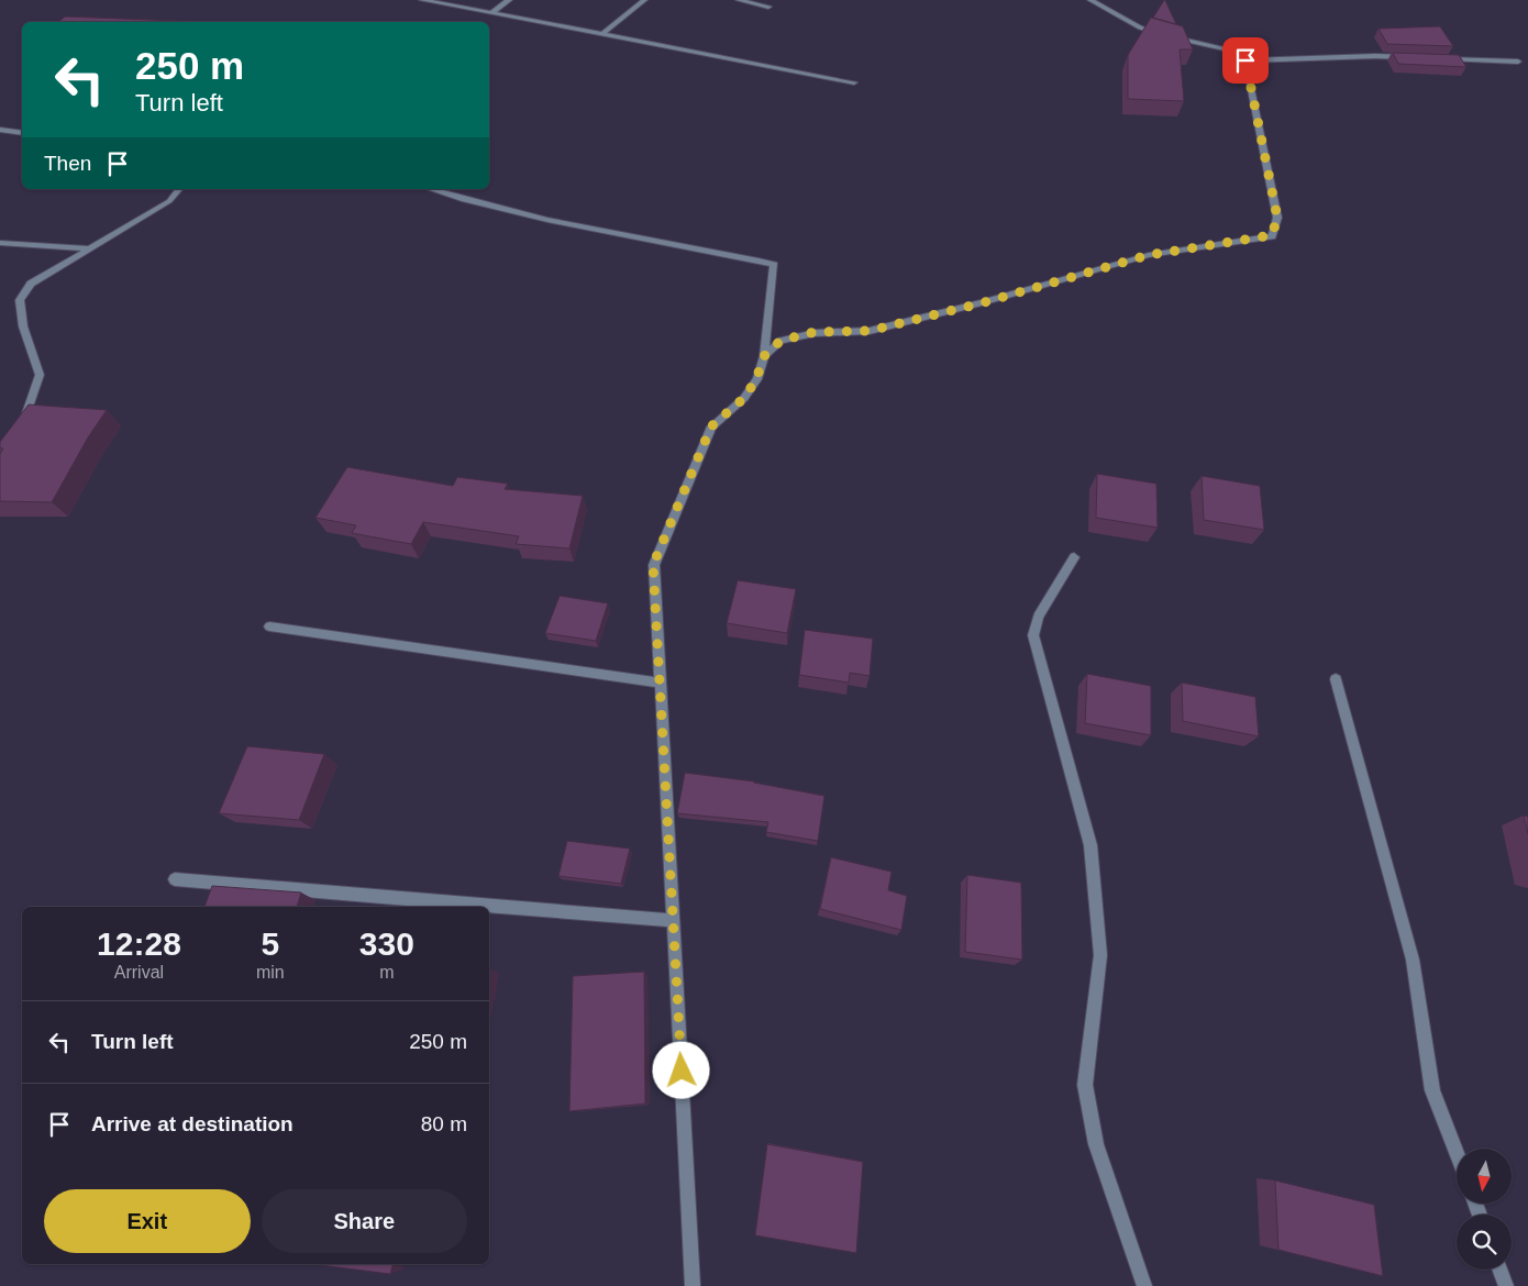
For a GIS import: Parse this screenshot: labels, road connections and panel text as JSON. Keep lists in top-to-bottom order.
{
  "north": "bottom",
  "page": {
    "turn": ["250 m", "Turn left"],
    "then": "Then",
    "eta": [
      "12:28",
      "Arrival",
      "5",
      "min",
      "330",
      "m"
    ],
    "list": [
      {
        "name": "Turn left",
        "value": "250 m"
      },
      {
        "name": "Arrive at destination",
        "value": "80 m"
      }
    ],
    "buttons": ["Exit", "Share"]
  }
}
